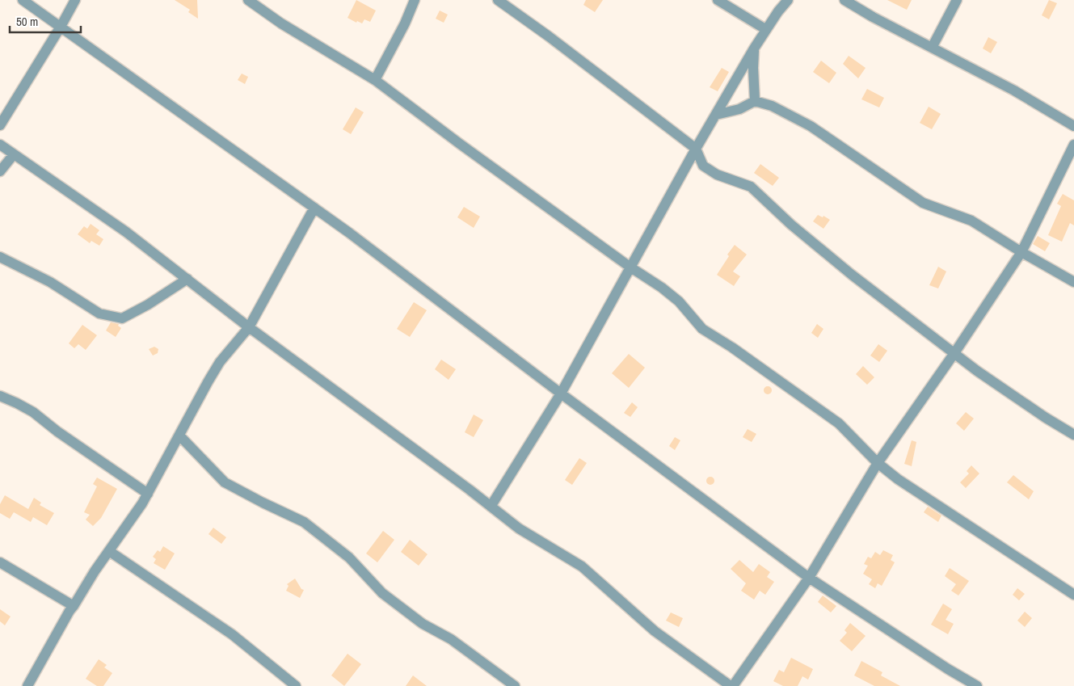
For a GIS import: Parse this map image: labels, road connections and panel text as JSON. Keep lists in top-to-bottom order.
{
  "scale_bar": "50 m"
}
